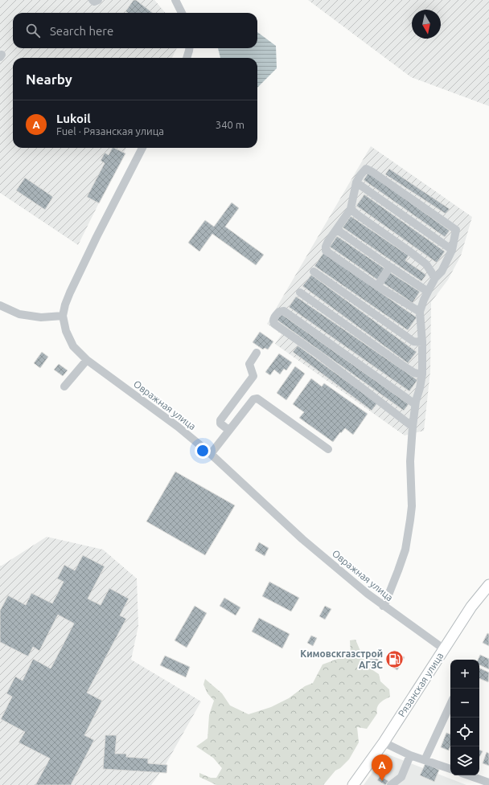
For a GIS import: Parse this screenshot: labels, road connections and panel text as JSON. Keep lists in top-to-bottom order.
{
  "streets": {
    "main road": ["Рязанская улица"],
    "street": ["Овражная улица"]
  },
  "crossings": [
    ["Овражная улица", "Рязанская улица"]
  ],
  "places": {
    "fuel station": ["Кимовскгазстрой АГЗС"]
  },
  "north": "bottom",
  "page": {
    "search": "Search here",
    "heading": "Nearby",
    "list": [
      {
        "mark": "A",
        "name": "Lukoil",
        "note": "Fuel · Рязанская улица",
        "value": "340 m"
      }
    ],
    "map_buttons": ["+", "−"],
    "pins": "A"
  }
}
